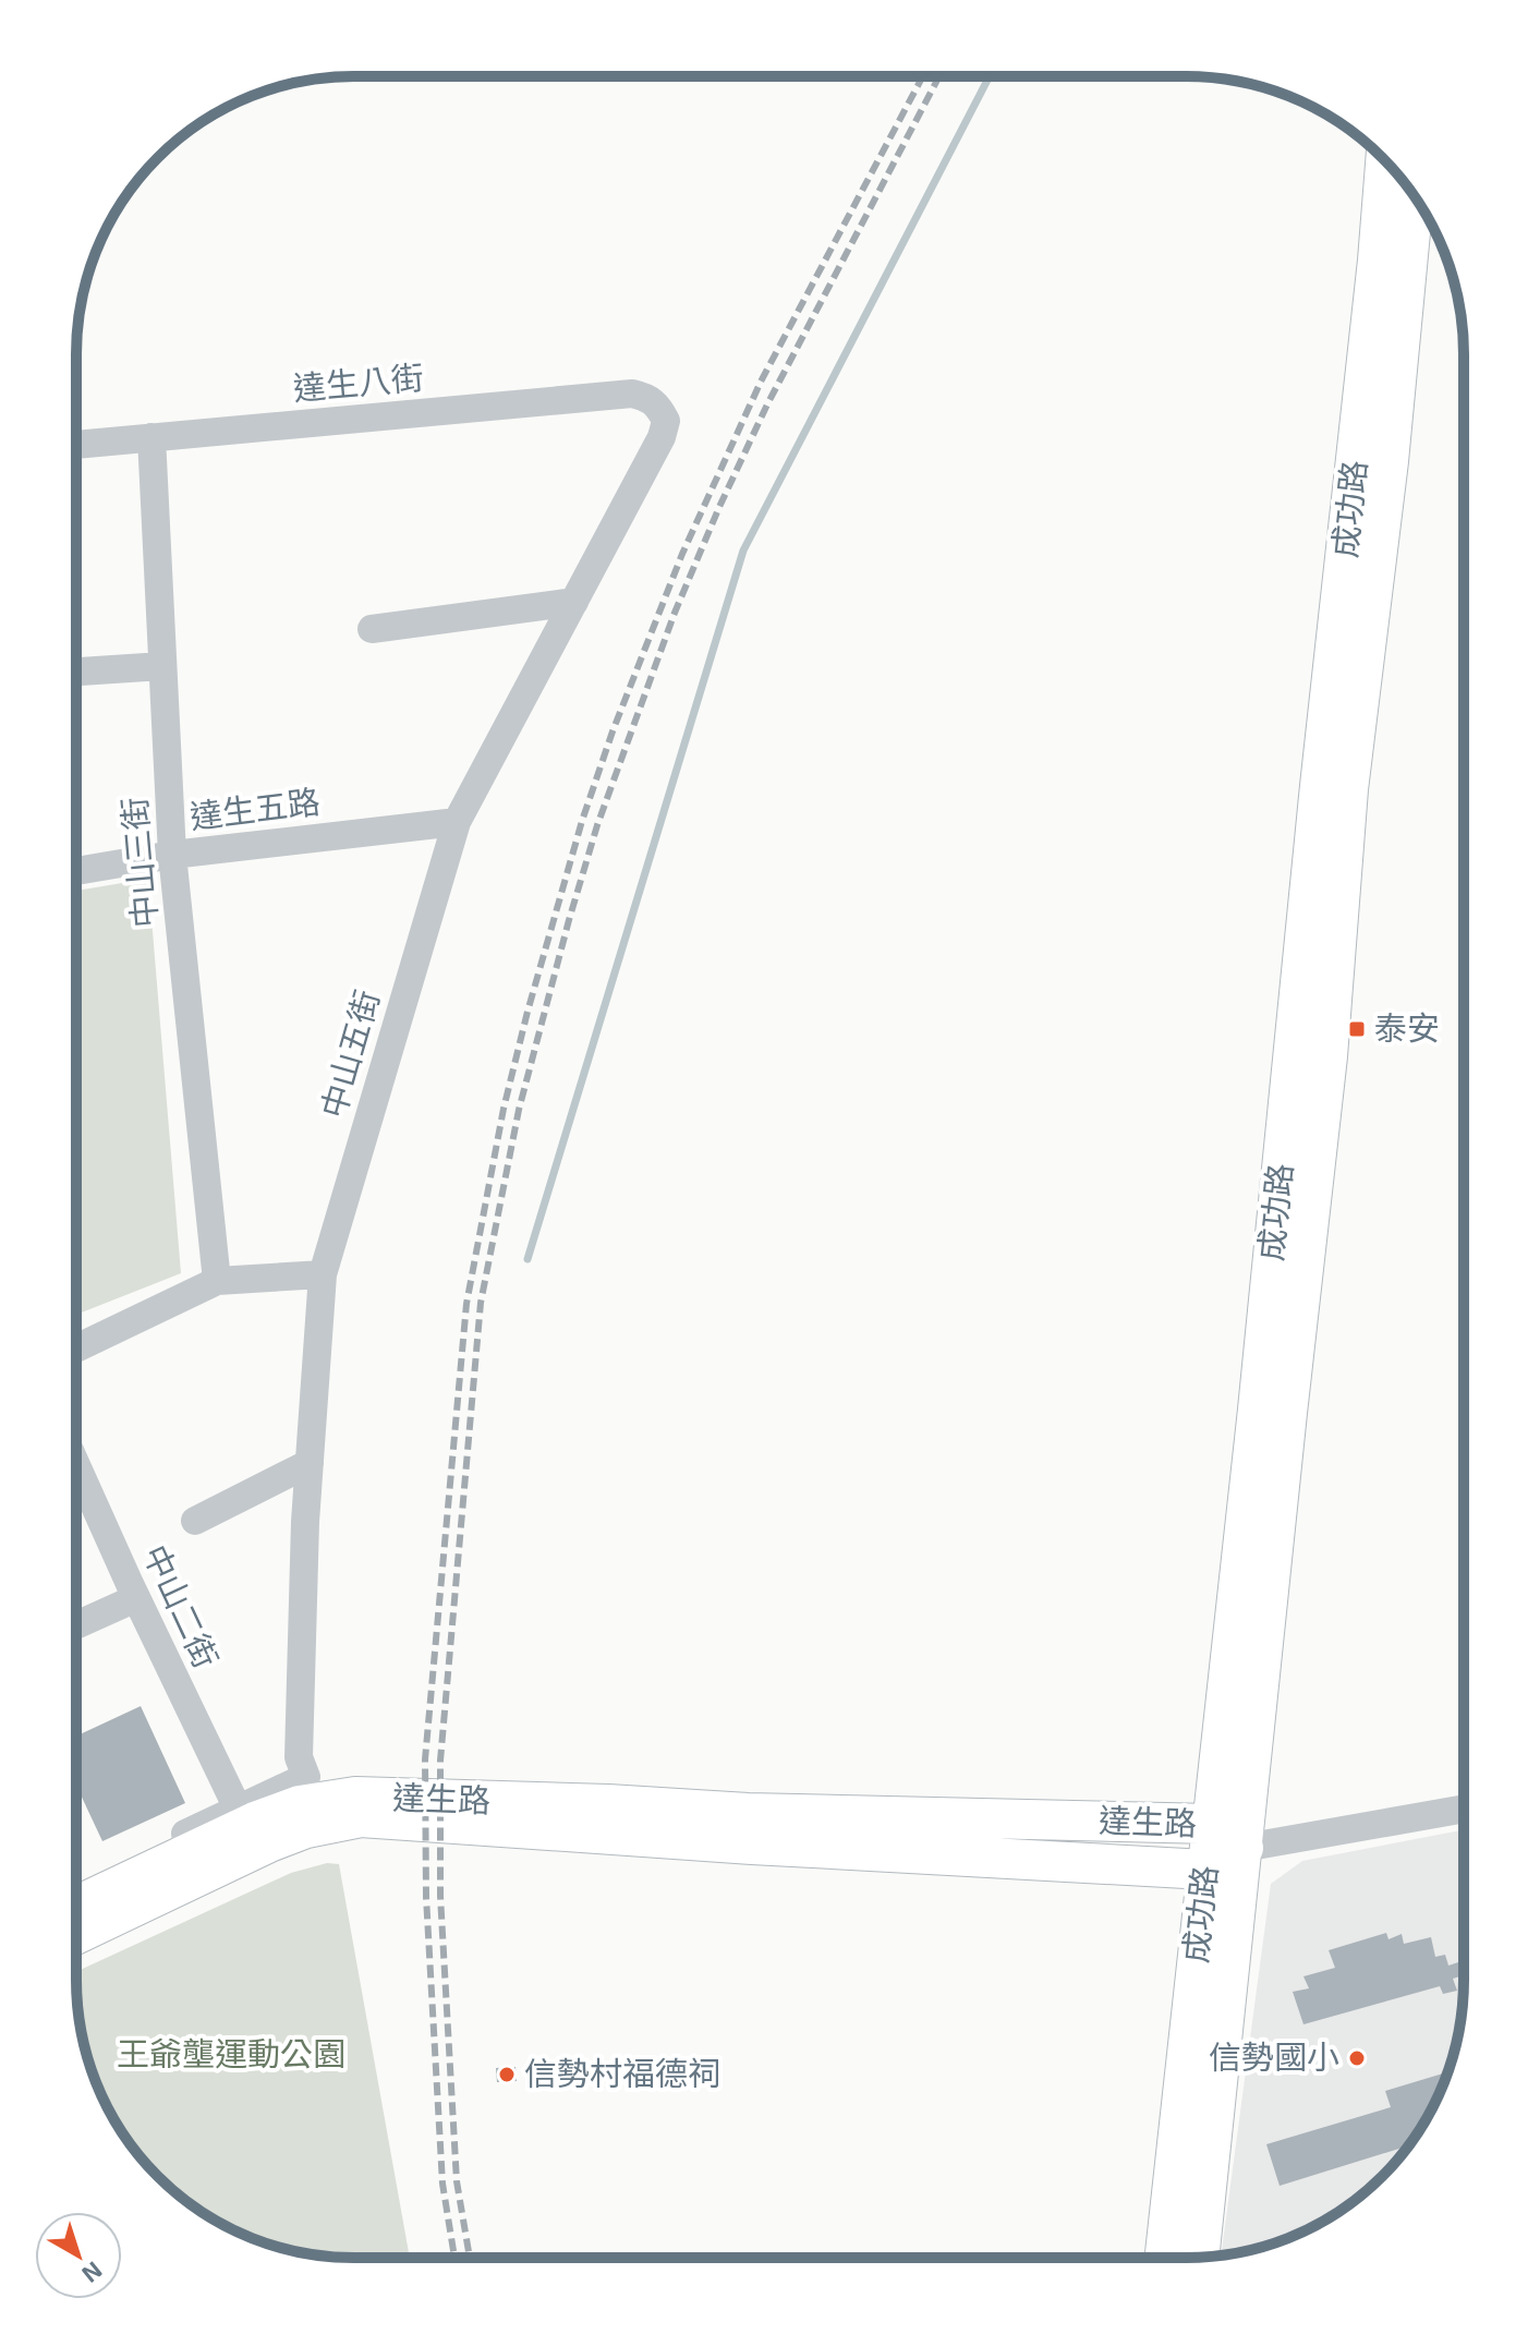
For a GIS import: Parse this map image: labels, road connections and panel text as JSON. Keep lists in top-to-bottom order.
{
  "streets": {
    "street": [
      "達生八街",
      "成功路",
      "達生五路",
      "中山三街",
      "中山五街",
      "中山二街",
      "達生路"
    ]
  },
  "crossings": [
    ["達生八街", "中山三街"],
    ["達生八街", "中山五街"],
    ["成功路", "達生路"],
    ["達生五路", "中山三街"],
    ["達生五路", "中山五街"],
    ["中山五街", "中山二街"]
  ],
  "parks": ["王爺壟運動公園"],
  "places": {
    "transit": ["泰安"],
    "other": ["信勢國小", "信勢村福德祠"]
  },
  "north": "bottom right"
}
